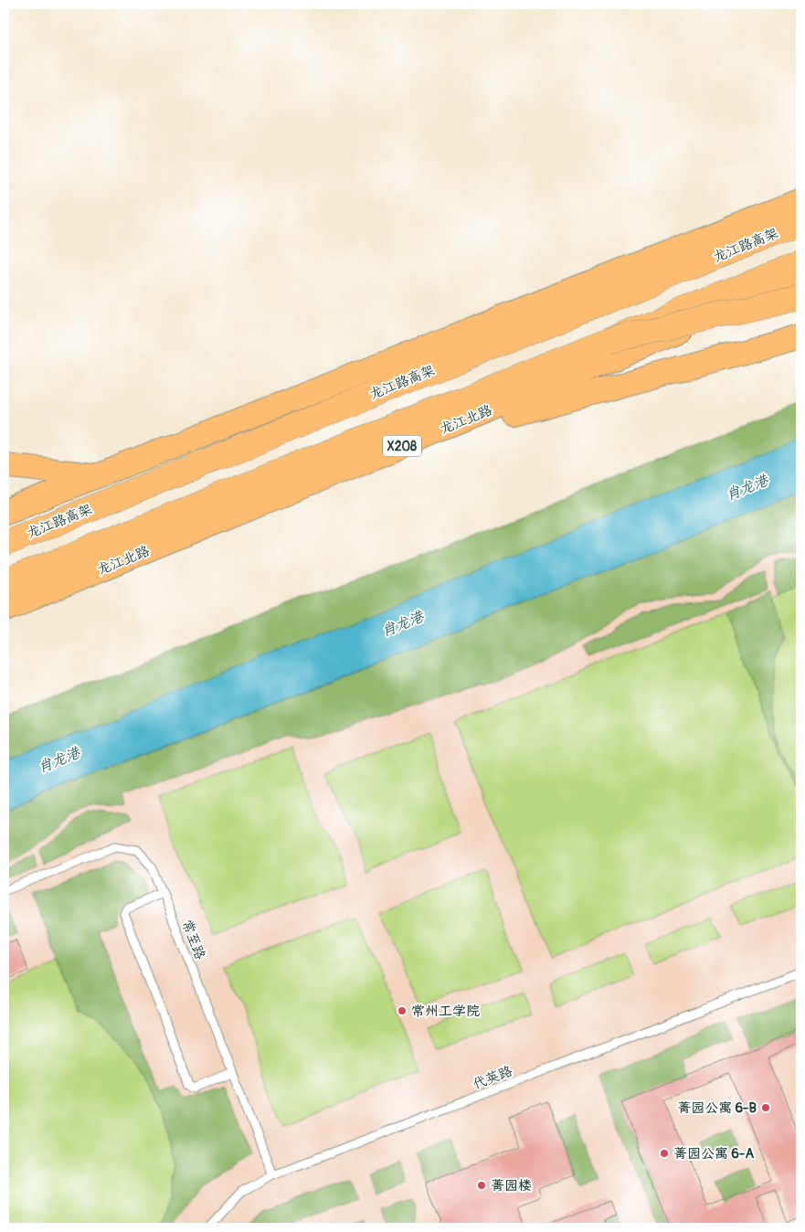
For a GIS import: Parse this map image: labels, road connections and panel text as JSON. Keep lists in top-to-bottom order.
{
  "streets": {
    "highway": ["龙江路高架"],
    "main road": ["龙江北路", "X208"],
    "lane": ["常至路", "代英路"]
  },
  "crossings": [
    ["常至路", "代英路"]
  ],
  "water": ["肖龙港"],
  "places": [
    "常州工学院",
    "菁园公寓 6-B",
    "菁园公寓 6-A",
    "菁园楼"
  ]
}
